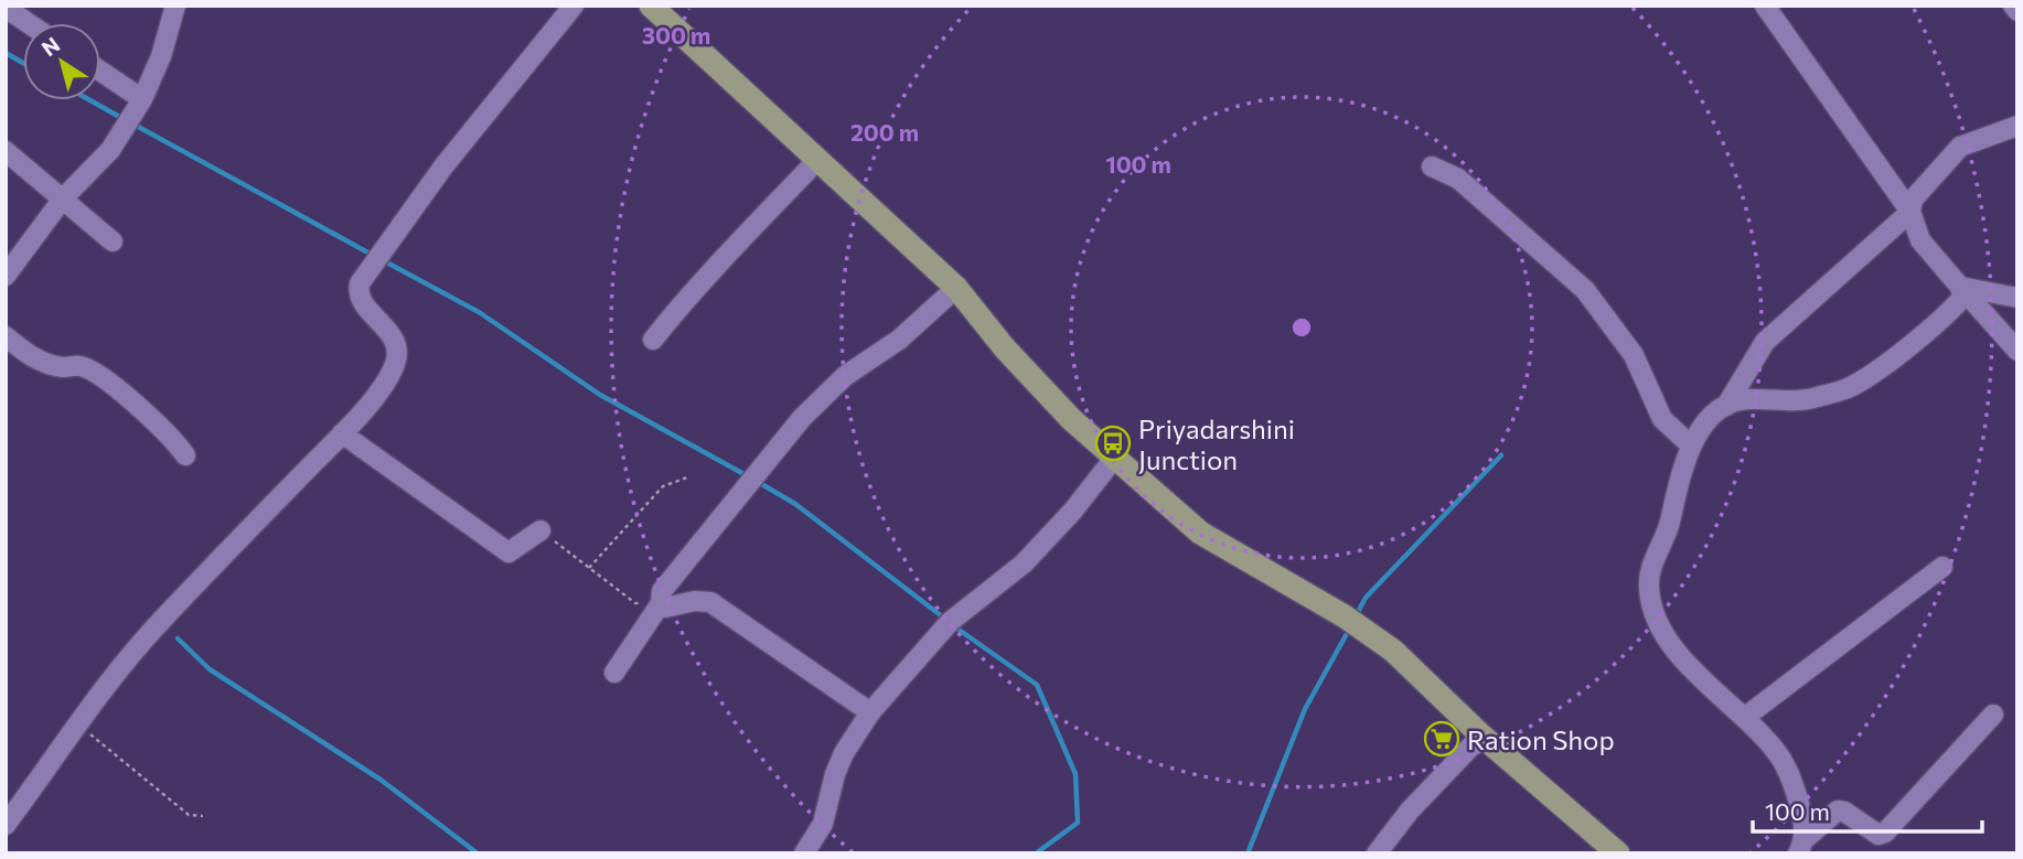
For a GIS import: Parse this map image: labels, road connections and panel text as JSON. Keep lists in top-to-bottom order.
{
  "places": {
    "bus stop": ["Priyadarshini Junction"],
    "supermarket": ["Ration Shop"]
  },
  "scale_bar": "100 m",
  "north": "top left",
  "rings": ["300 m", "200 m", "100 m"]
}
